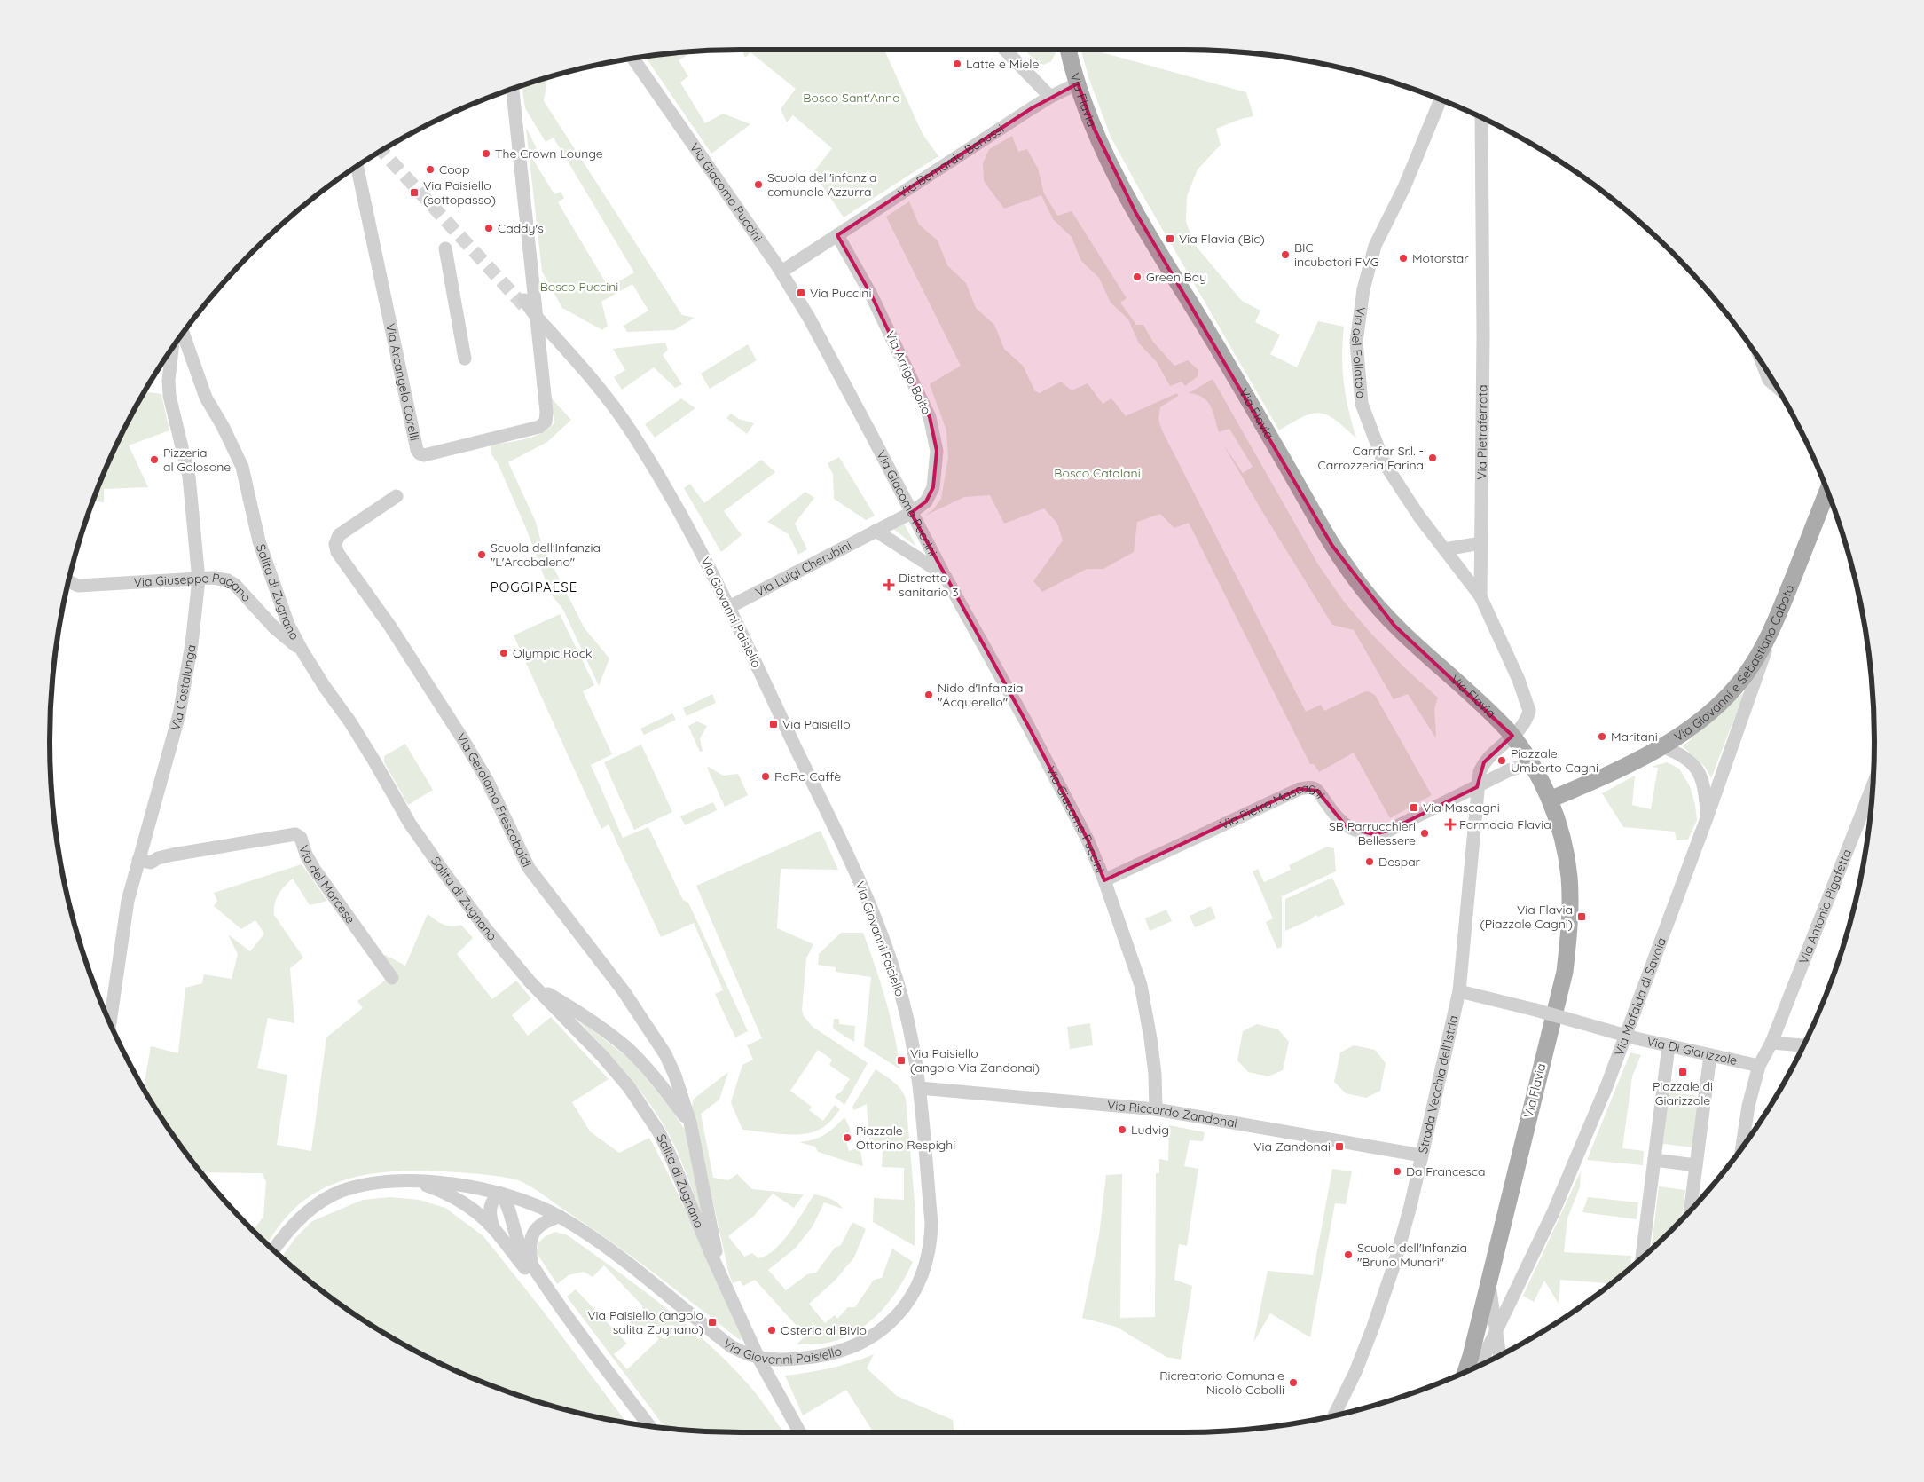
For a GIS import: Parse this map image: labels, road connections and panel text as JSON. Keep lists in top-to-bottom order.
{
  "streets": {
    "main road": ["Via Flavia", "Via Giovanni e Sebastiano Caboto"],
    "street": [
      "Via Bernardo Benussi",
      "Via Giacomo Puccini",
      "Via del Follatoio",
      "Via Arrigo Boito",
      "Via Arcangelo Corelli",
      "Via Pietraferrata",
      "Via Luigi Cherubini",
      "Salita di Zugnano",
      "Via Giuseppe Pagano",
      "Via Giovanni Paisiello",
      "Via Costalunga",
      "Via Gerolamo Frescobaldi",
      "Via Pietro Mascagni",
      "Via del Marcese",
      "Via Antonio Pigafetta",
      "Via Mafalda di Savoia",
      "Via Di Giarizzole",
      "Strada Vecchia dell'Istria",
      "Via Riccardo Zandonai"
    ]
  },
  "crossings": [
    ["Via Flavia", "Via Bernardo Benussi"],
    ["Via Flavia", "Via Pietraferrata"],
    ["Via Flavia", "Via Giovanni e Sebastiano Caboto"],
    ["Via Bernardo Benussi", "Via Giacomo Puccini"],
    ["Via Bernardo Benussi", "Via Arrigo Boito"],
    ["Via Giacomo Puccini", "Via Arrigo Boito"],
    ["Via Giacomo Puccini", "Via Luigi Cherubini"],
    ["Via Giacomo Puccini", "Via Pietro Mascagni"],
    ["Via Giacomo Puccini", "Via Riccardo Zandonai"],
    ["Via del Follatoio", "Via Pietraferrata"],
    ["Via Arrigo Boito", "Via Luigi Cherubini"],
    ["Via Arcangelo Corelli", "Via Giovanni Paisiello"],
    ["Via Luigi Cherubini", "Via Giovanni Paisiello"],
    ["Salita di Zugnano", "Via Giuseppe Pagano"],
    ["Salita di Zugnano", "Via Giovanni Paisiello"],
    ["Salita di Zugnano", "Via Gerolamo Frescobaldi"],
    ["Via Giuseppe Pagano", "Via Costalunga"],
    ["Via Giovanni Paisiello", "Via Riccardo Zandonai"],
    ["Via Giovanni e Sebastiano Caboto", "Via Mafalda di Savoia"],
    ["Via Costalunga", "Via del Marcese"],
    ["Via Pietro Mascagni", "Strada Vecchia dell'Istria"],
    ["Via Di Giarizzole", "Strada Vecchia dell'Istria"],
    ["Strada Vecchia dell'Istria", "Via Riccardo Zandonai"]
  ],
  "districts": ["POGGIPAESE"],
  "parks": ["Bosco Sant'Anna", "Bosco Puccini", "Bosco Catalani"],
  "places": {
    "other": [
      "Latte e Miele",
      "The Crown Lounge",
      "Coop",
      "Scuola dell'infanzia comunale Azzurra",
      "Caddy's",
      "BIC incubatori FVG",
      "Motorstar",
      "Green Bay",
      "Carrfar Sr.l. - Carrozzeria Farina",
      "Pizzeria al Golosone",
      "Scuola dell'Infanzia \"L'Arcobaleno\"",
      "Olympic Rock",
      "Nido d'Infanzia \"Acquerello\"",
      "Maritani",
      "Piazzale Umberto Cagni",
      "RaRo Caffè",
      "SB Parrucchieri Bellessere",
      "Despar",
      "Ludvig",
      "Piazzale Ottorino Respighi",
      "Da Francesca",
      "Scuola dell'Infanzia \"Bruno Munari\"",
      "Osteria al Bivio",
      "Ricreatorio Comunale Nicolò Cobolli"
    ],
    "transit": [
      "Via Paisiello (sottopasso)",
      "Via Flavia (Bic)",
      "Via Puccini",
      "Via Paisiello",
      "Via Mascagni",
      "Via Flavia (Piazzale Cagni)",
      "Via Paisiello (angolo Via Zandonai)",
      "Piazzale di Giarizzole",
      "Via Zandonai",
      "Via Paisiello (angolo salita Zugnano)"
    ],
    "health": ["Distretto sanitario 3", "Farmacia Flavia"]
  }
}
